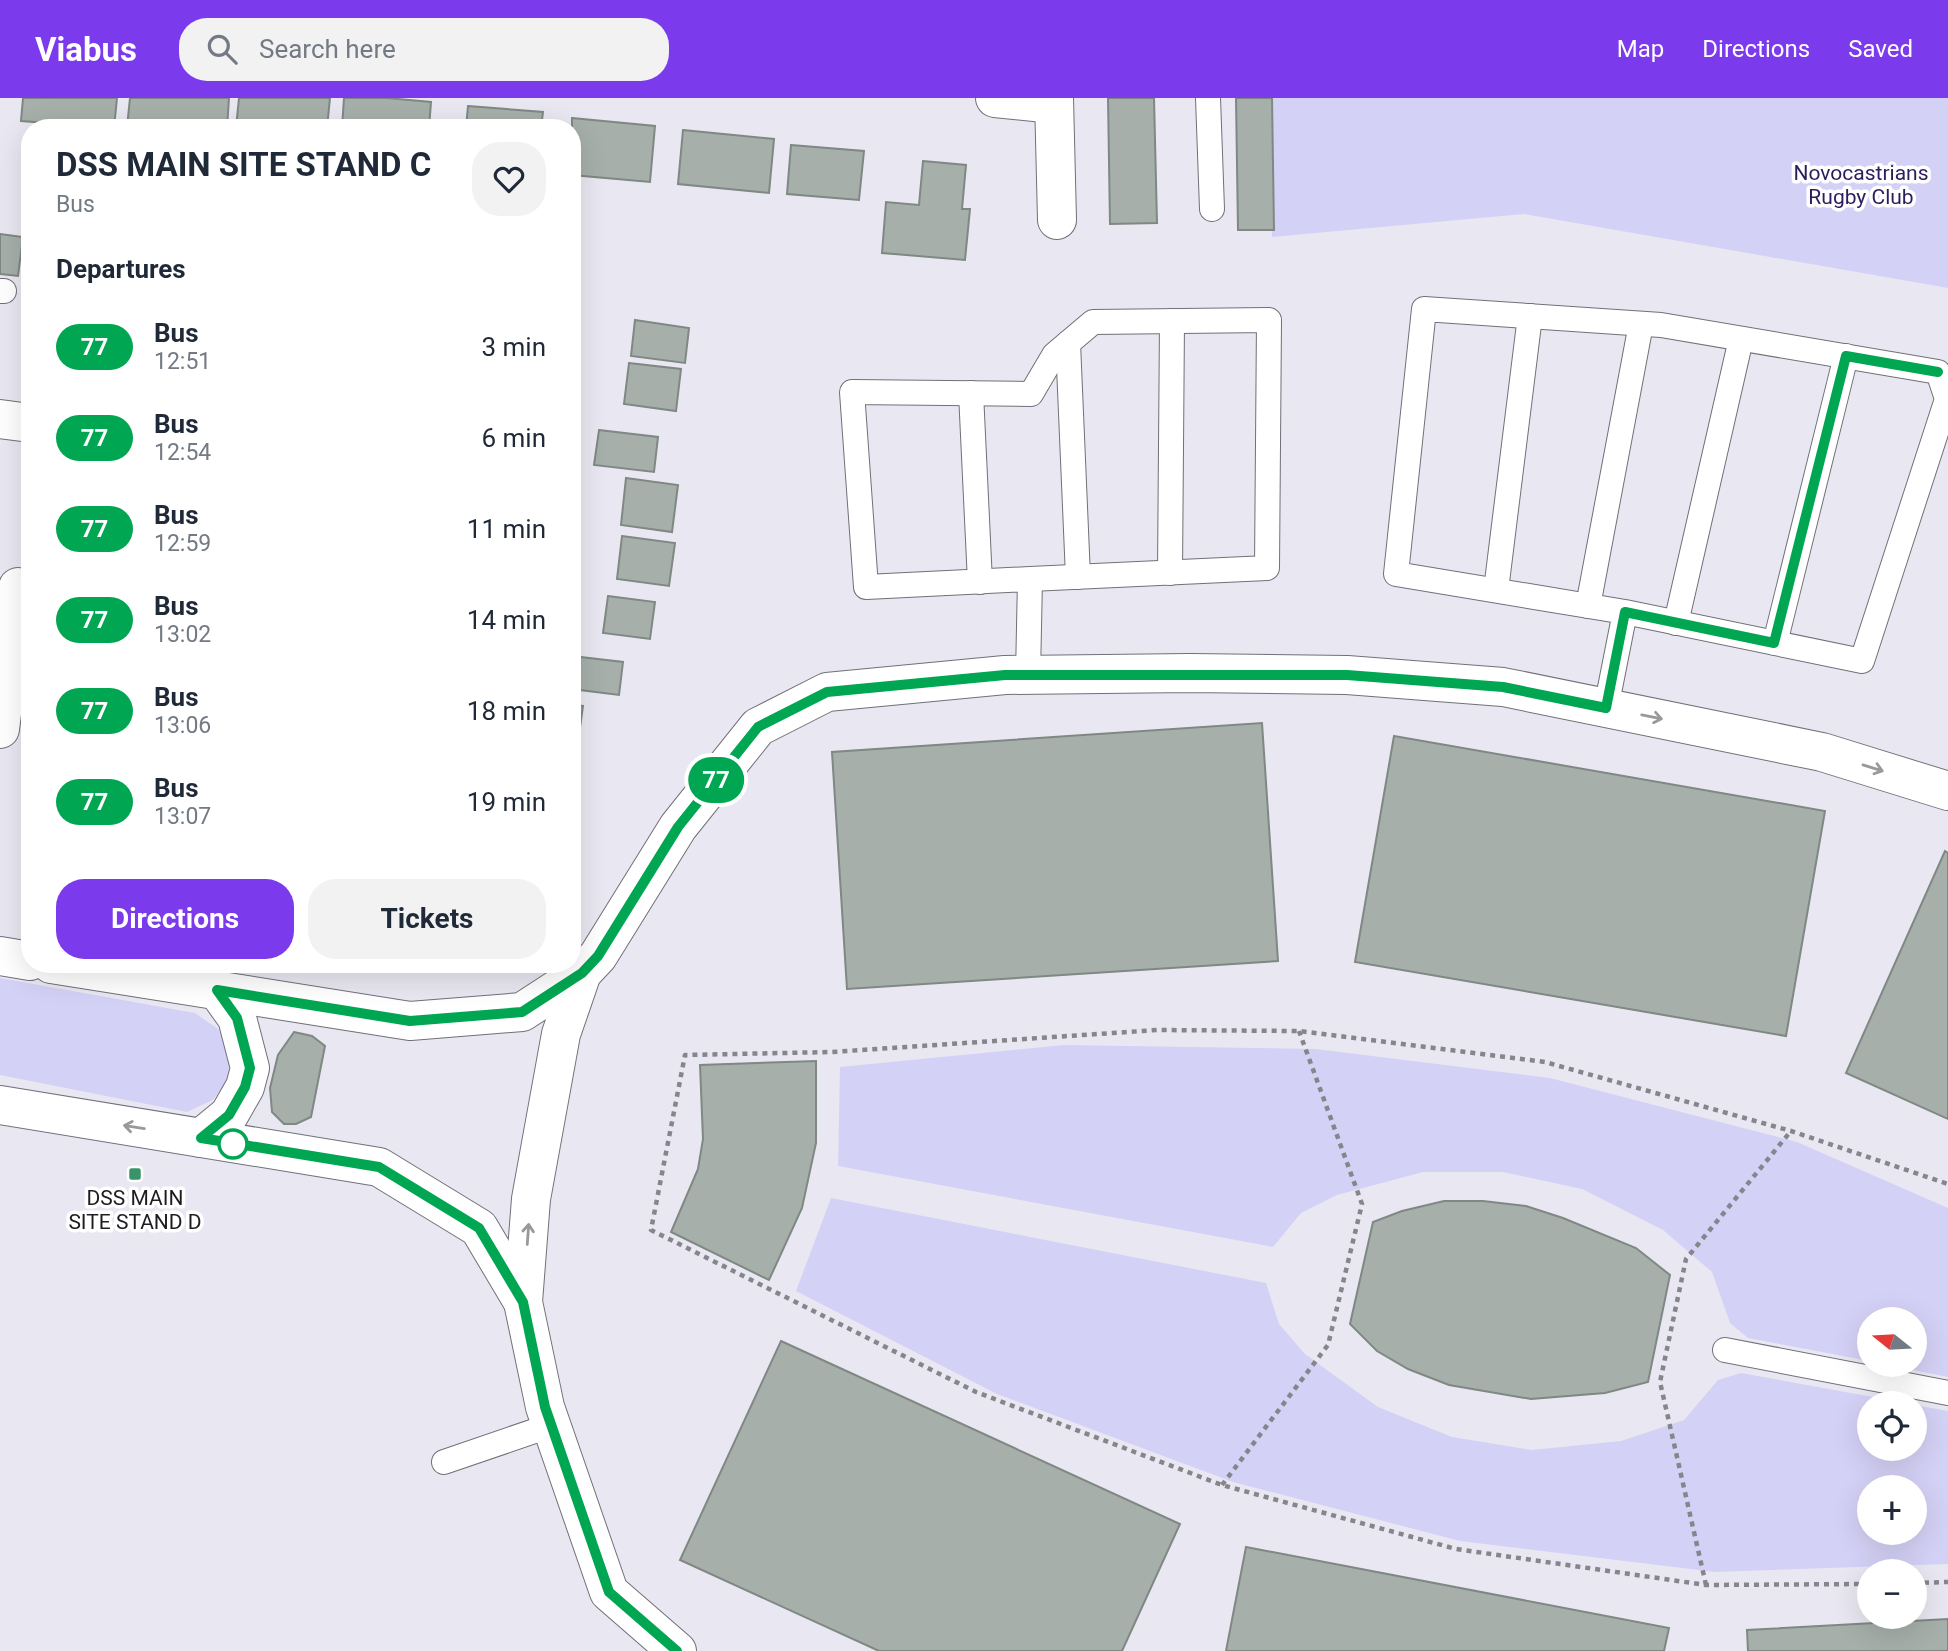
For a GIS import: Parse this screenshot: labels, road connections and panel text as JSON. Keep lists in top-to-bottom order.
{
  "parks": ["Novocastrians Rugby Club"],
  "places": {
    "transit": ["DSS MAIN SITE STAND D"]
  },
  "lines": ["bus line 77"],
  "north": "left",
  "page": {
    "header": "Viabus",
    "search": "Search here",
    "nav": ["Map", "Directions", "Saved"],
    "on_map": "77",
    "heading": [
      ["DSS MAIN SITE STAND C", "Bus"],
      "Departures"
    ],
    "list": [
      {
        "mark": "77",
        "name": "Bus",
        "note": "12:51",
        "value": "3 min"
      },
      {
        "mark": "77",
        "name": "Bus",
        "note": "12:54",
        "value": "6 min"
      },
      {
        "mark": "77",
        "name": "Bus",
        "note": "12:59",
        "value": "11 min"
      },
      {
        "mark": "77",
        "name": "Bus",
        "note": "13:02",
        "value": "14 min"
      },
      {
        "mark": "77",
        "name": "Bus",
        "note": "13:06",
        "value": "18 min"
      },
      {
        "mark": "77",
        "name": "Bus",
        "note": "13:07",
        "value": "19 min"
      }
    ],
    "buttons": ["Directions", "Tickets"],
    "map_buttons": ["+", "−"]
  }
}
